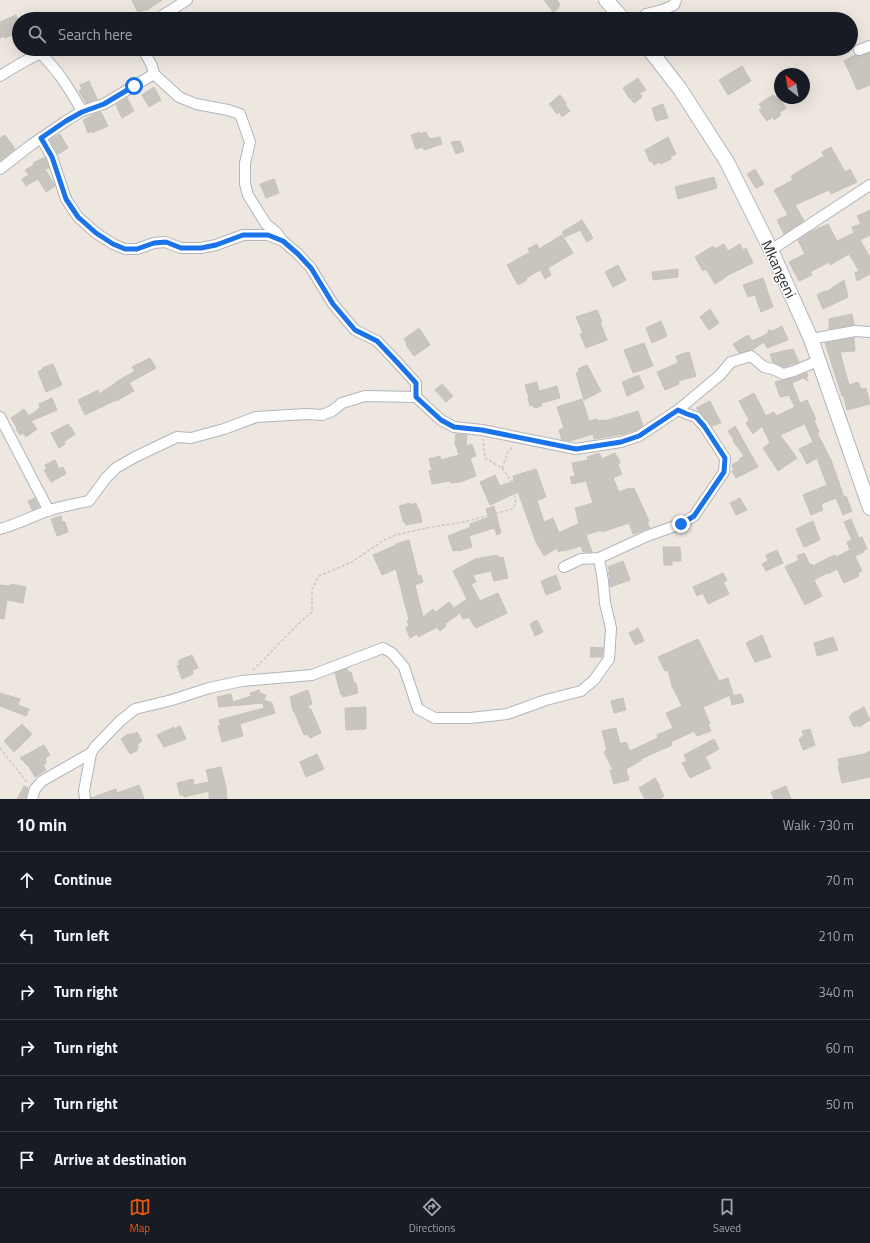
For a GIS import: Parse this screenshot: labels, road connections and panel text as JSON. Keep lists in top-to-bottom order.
{
  "streets": {
    "street": ["Mkangeni"]
  },
  "north": "top left",
  "page": {
    "search": "Search here",
    "heading": ["10 min", "Walk · 730 m"],
    "list": [
      ["Continue", "70 m"],
      ["Turn left", "210 m"],
      ["Turn right", "340 m"],
      ["Turn right", "60 m"],
      ["Turn right", "50 m"],
      "Arrive at destination"
    ],
    "nav": ["Map", "Directions", "Saved"]
  }
}
